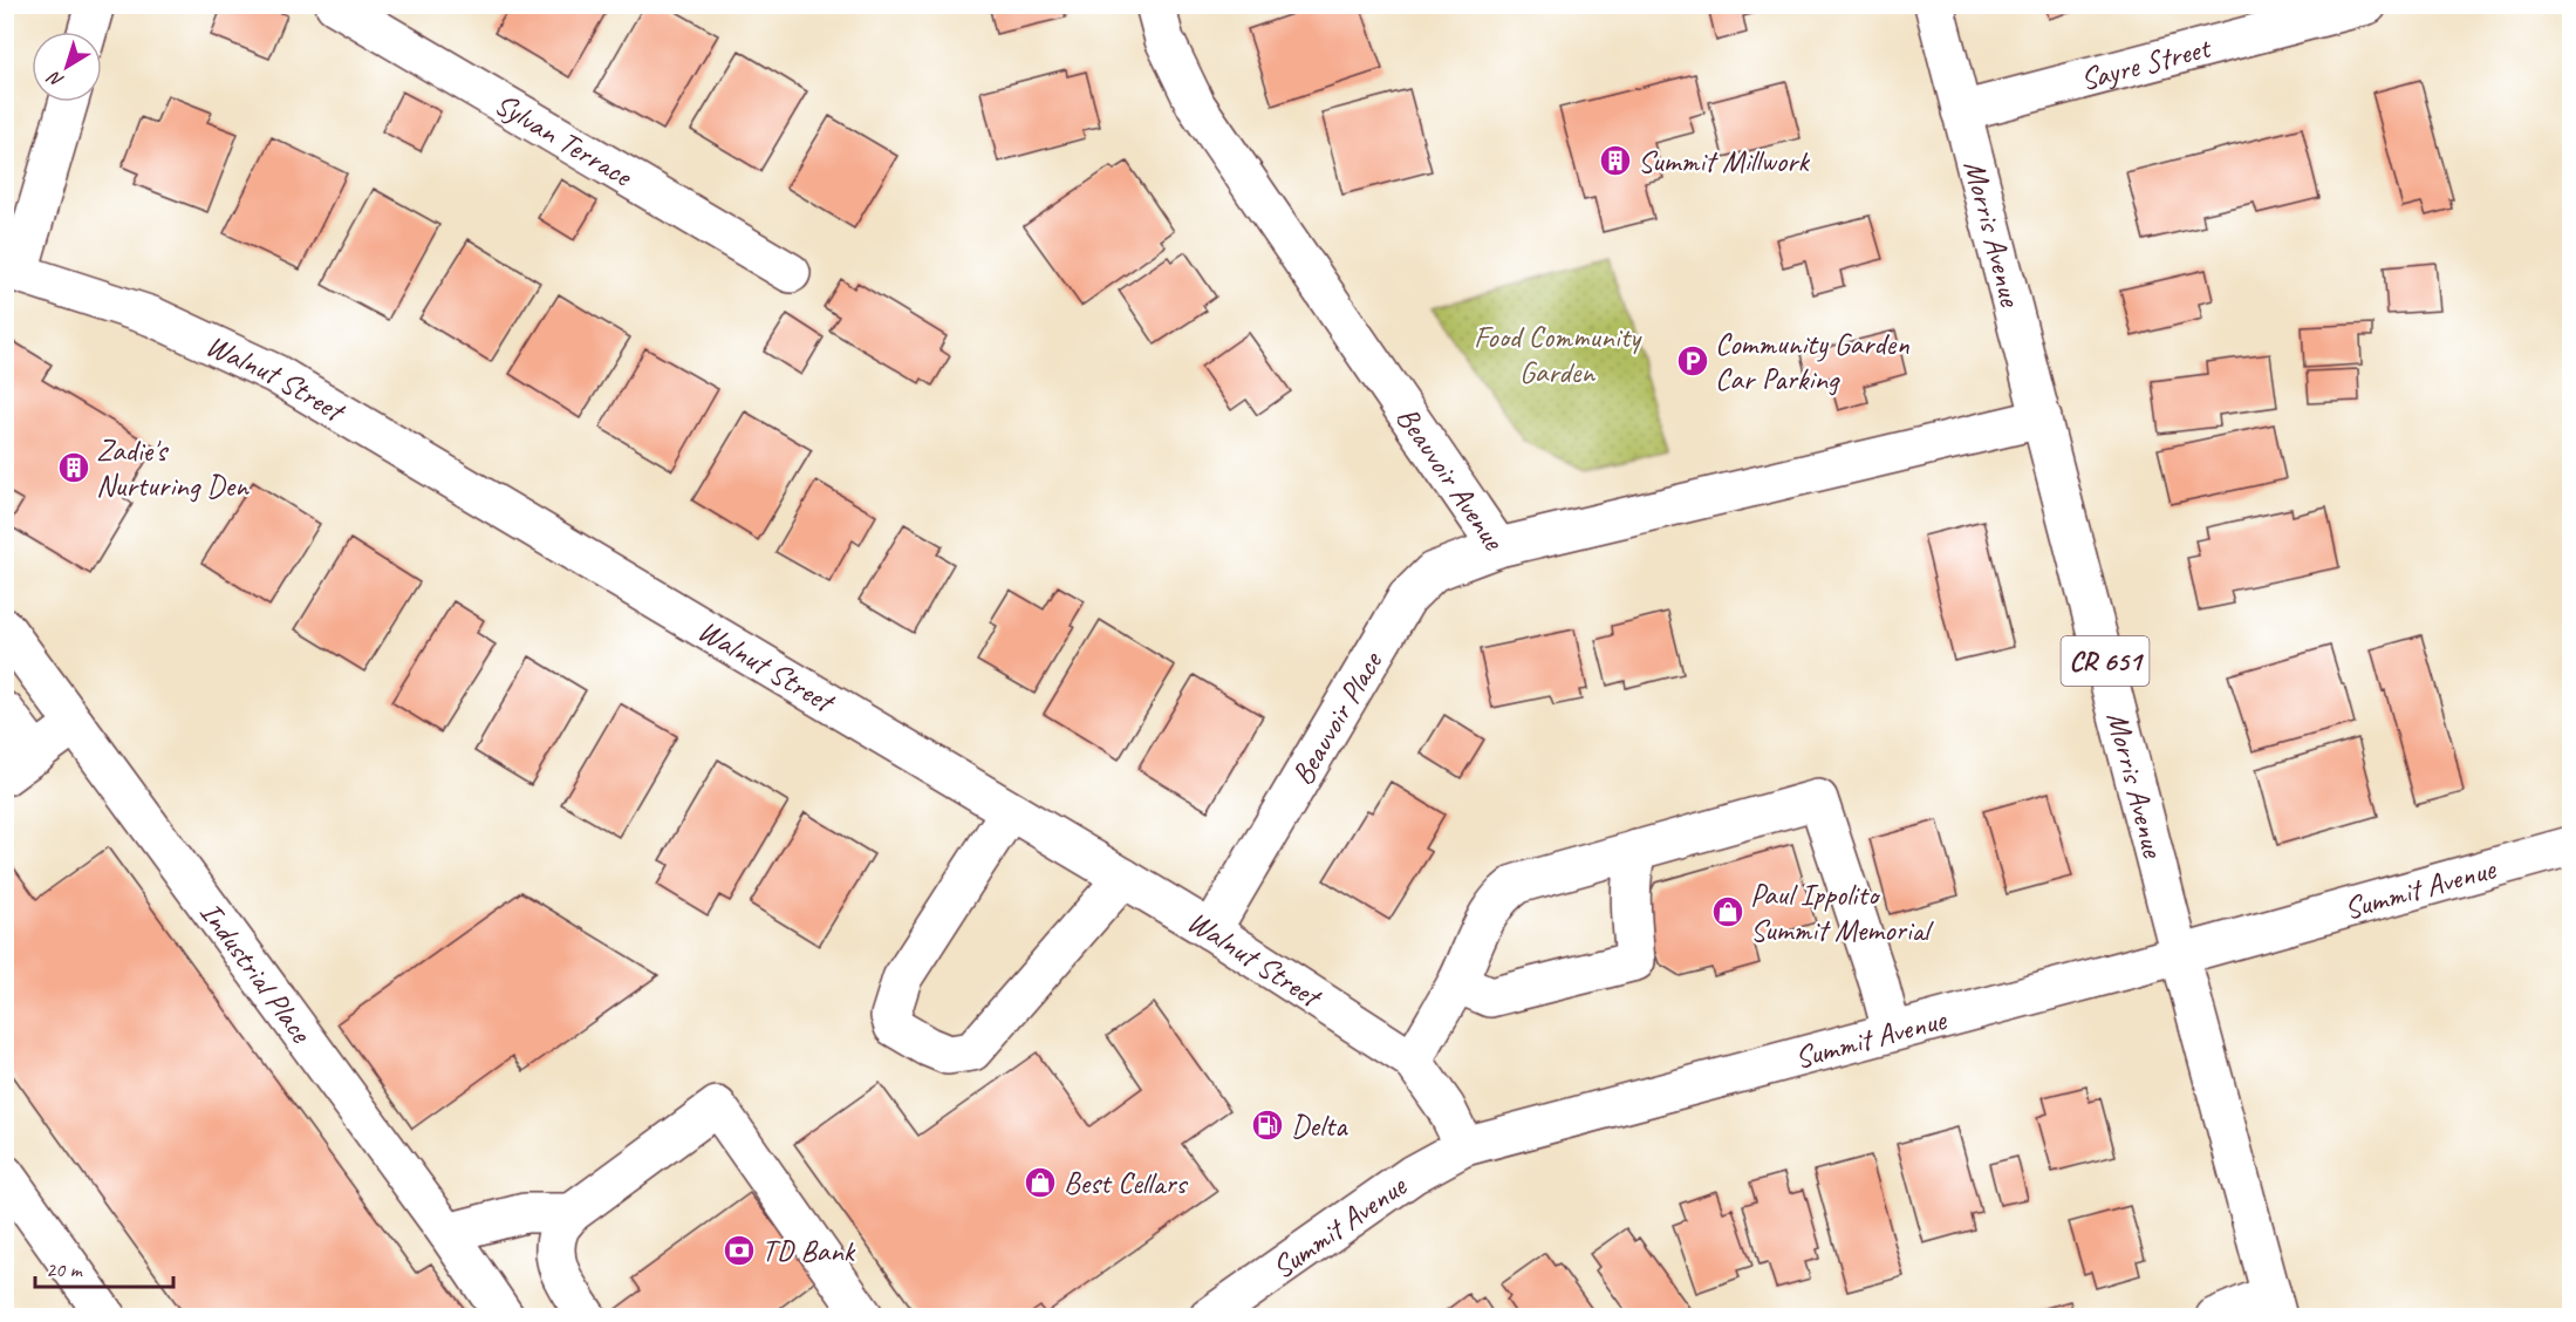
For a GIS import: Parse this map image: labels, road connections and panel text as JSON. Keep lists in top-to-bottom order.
{
  "streets": {
    "street": [
      "Sayre Street",
      "Sylvan Terrace",
      "Morris Avenue",
      "Walnut Street",
      "Beauvoir Avenue",
      "CR 651",
      "Beauvoir Place",
      "Summit Avenue",
      "Industrial Place"
    ]
  },
  "crossings": [
    ["Sayre Street", "Morris Avenue"],
    ["Morris Avenue", "Beauvoir Avenue"],
    ["Morris Avenue", "Summit Avenue"],
    ["Walnut Street", "Beauvoir Place"],
    ["Walnut Street", "Summit Avenue"],
    ["Beauvoir Avenue", "Beauvoir Place"]
  ],
  "parks": ["Food Community Garden"],
  "places": {
    "building": ["Summit Millwork", "Zadie's Nurturing Den"],
    "parking": ["Community Garden Car Parking"],
    "shop": ["Paul Ippolito Summit Memorial", "Best Cellars"],
    "fuel station": ["Delta"],
    "bank": ["TD Bank"]
  },
  "scale_bar": "20 m",
  "north": "bottom left"
}
